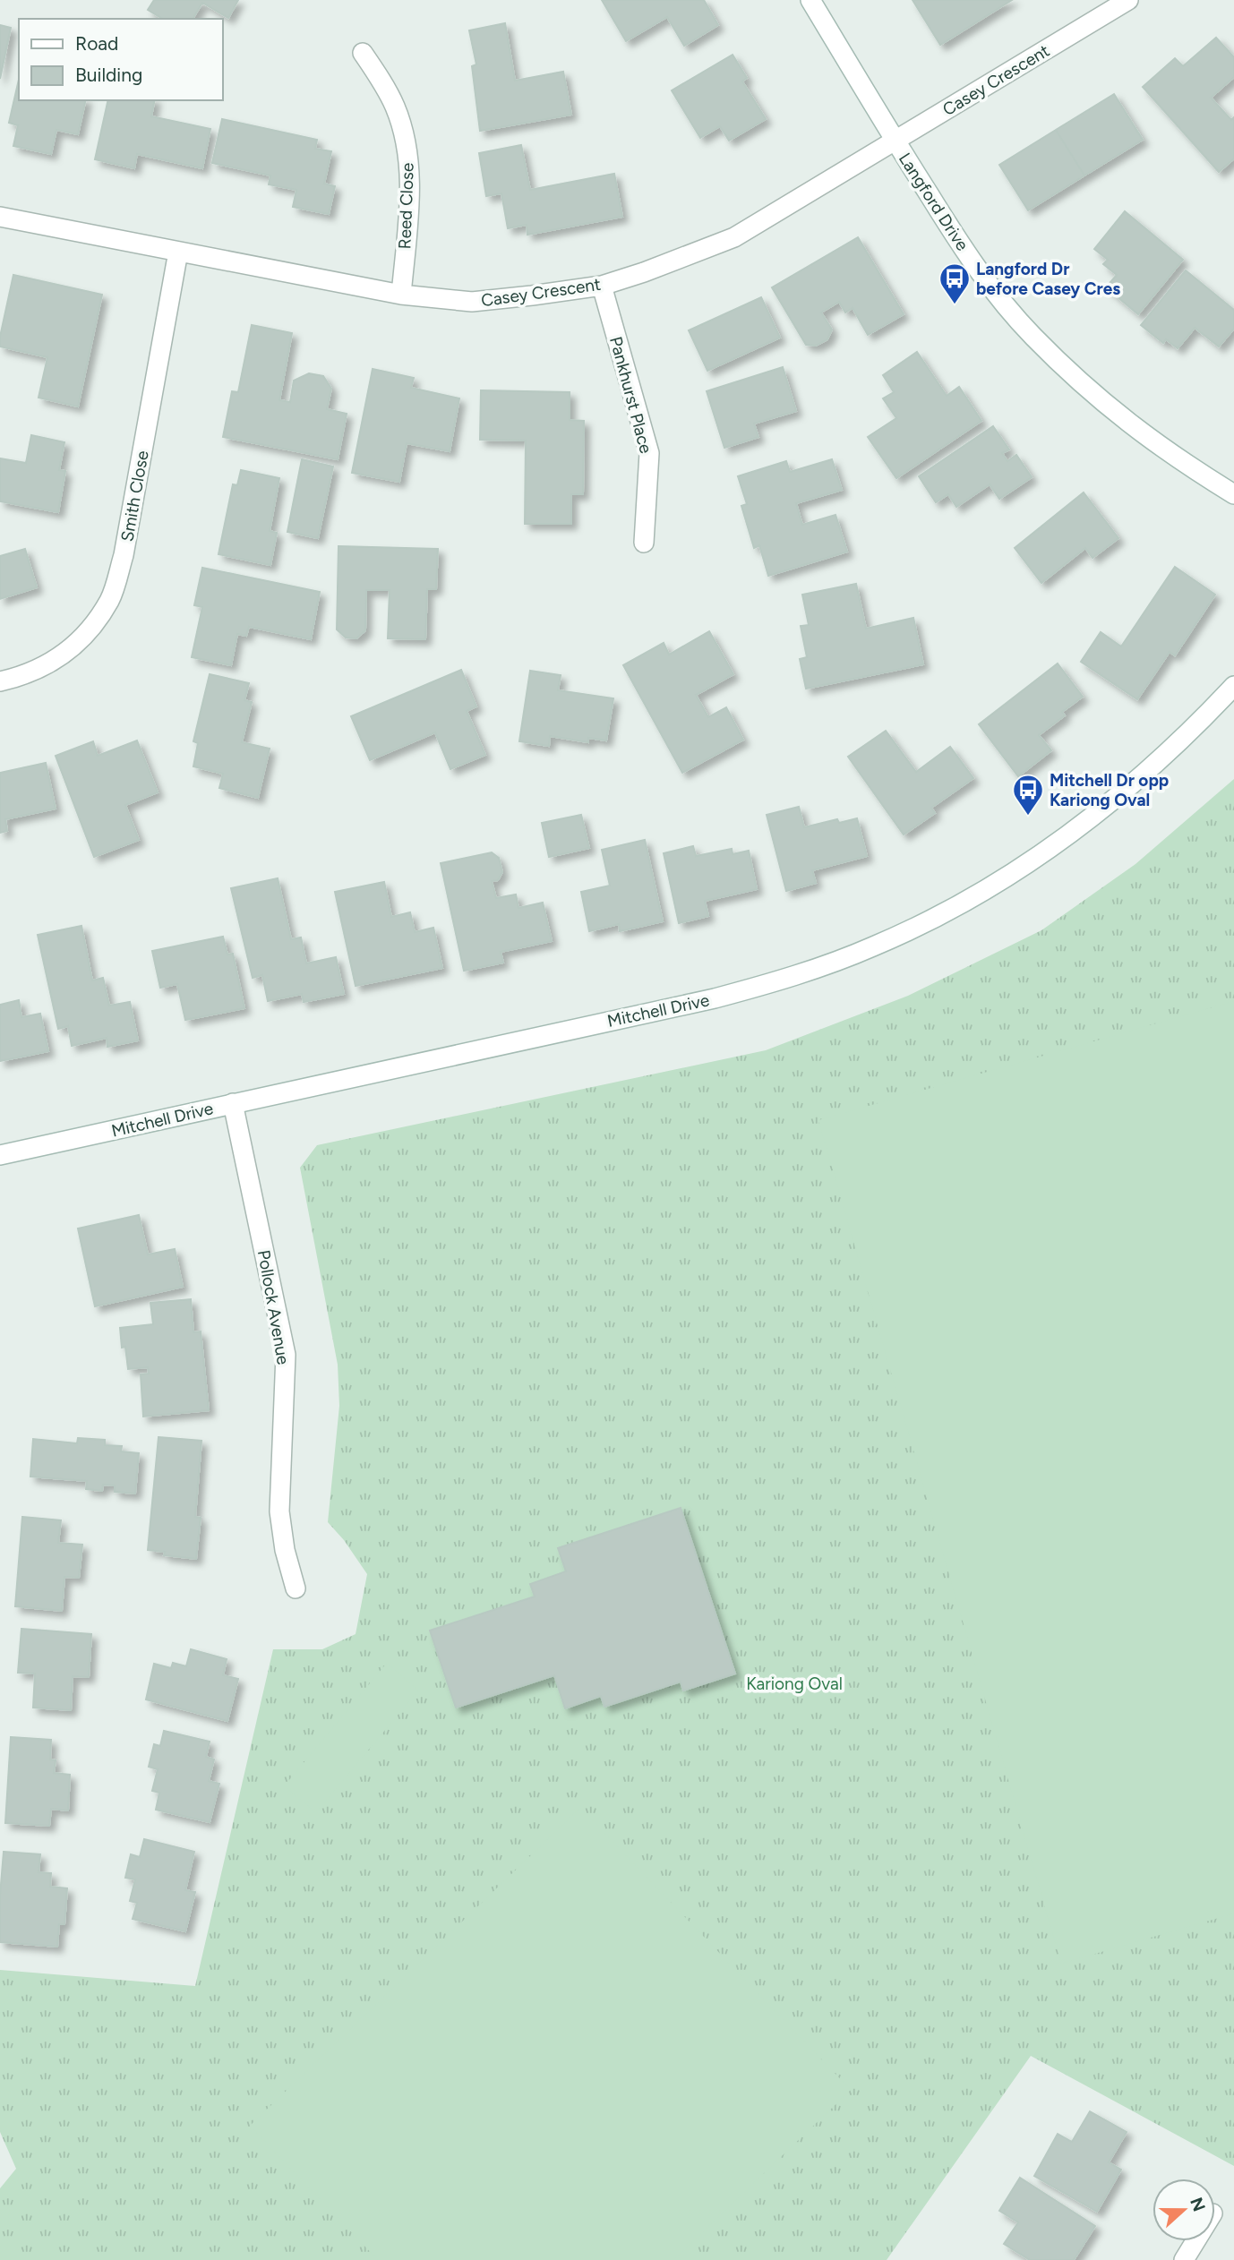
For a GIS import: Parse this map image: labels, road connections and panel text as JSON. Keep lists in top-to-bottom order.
{
  "streets": {
    "street": [
      "Casey Crescent",
      "Langford Drive",
      "Reed Close",
      "Pankhurst Place",
      "Smith Close",
      "Mitchell Drive",
      "Pollock Avenue"
    ]
  },
  "crossings": [
    ["Casey Crescent", "Langford Drive"],
    ["Casey Crescent", "Reed Close"],
    ["Casey Crescent", "Pankhurst Place"],
    ["Casey Crescent", "Smith Close"],
    ["Mitchell Drive", "Pollock Avenue"]
  ],
  "parks": ["Kariong Oval"],
  "places": {
    "bus stop": ["Langford Dr before Casey Cres", "Mitchell Dr opp Kariong Oval"]
  },
  "legend": ["Road", "Building"],
  "north": "right"
}
